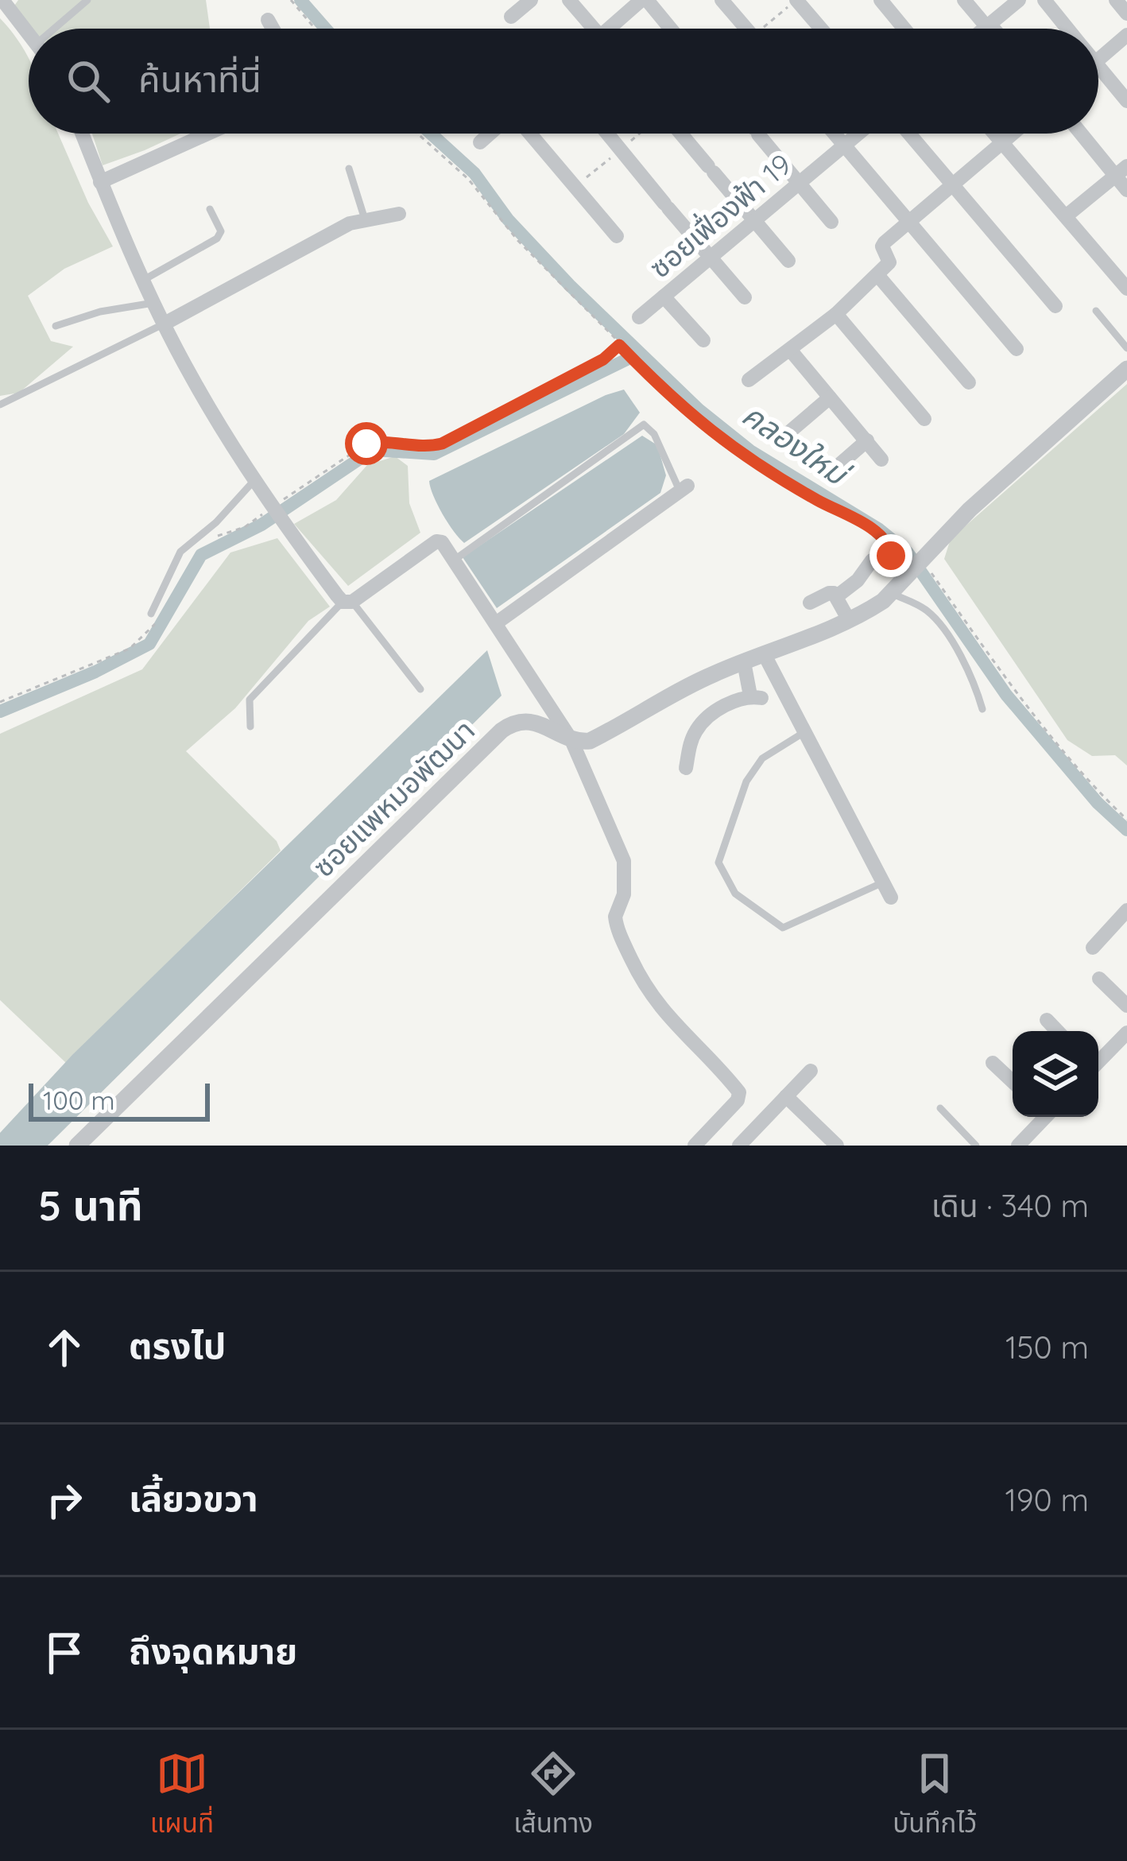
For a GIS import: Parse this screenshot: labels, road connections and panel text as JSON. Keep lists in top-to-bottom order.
{
  "streets": {
    "street": ["ซอยเฟื่องฟ้า 19", "ซอยแพหมอพัฒนา"]
  },
  "water": ["คลองใหม่"],
  "scale_bar": "100 m",
  "page": {
    "search": "ค้นหาที่นี่",
    "scale": "100 m",
    "heading": ["5 นาที", "เดิน · 340 m"],
    "list": [
      ["ตรงไป", "150 m"],
      ["เลี้ยวขวา", "190 m"],
      "ถึงจุดหมาย"
    ],
    "nav": ["แผนที่", "เส้นทาง", "บันทึกไว้"]
  }
}
